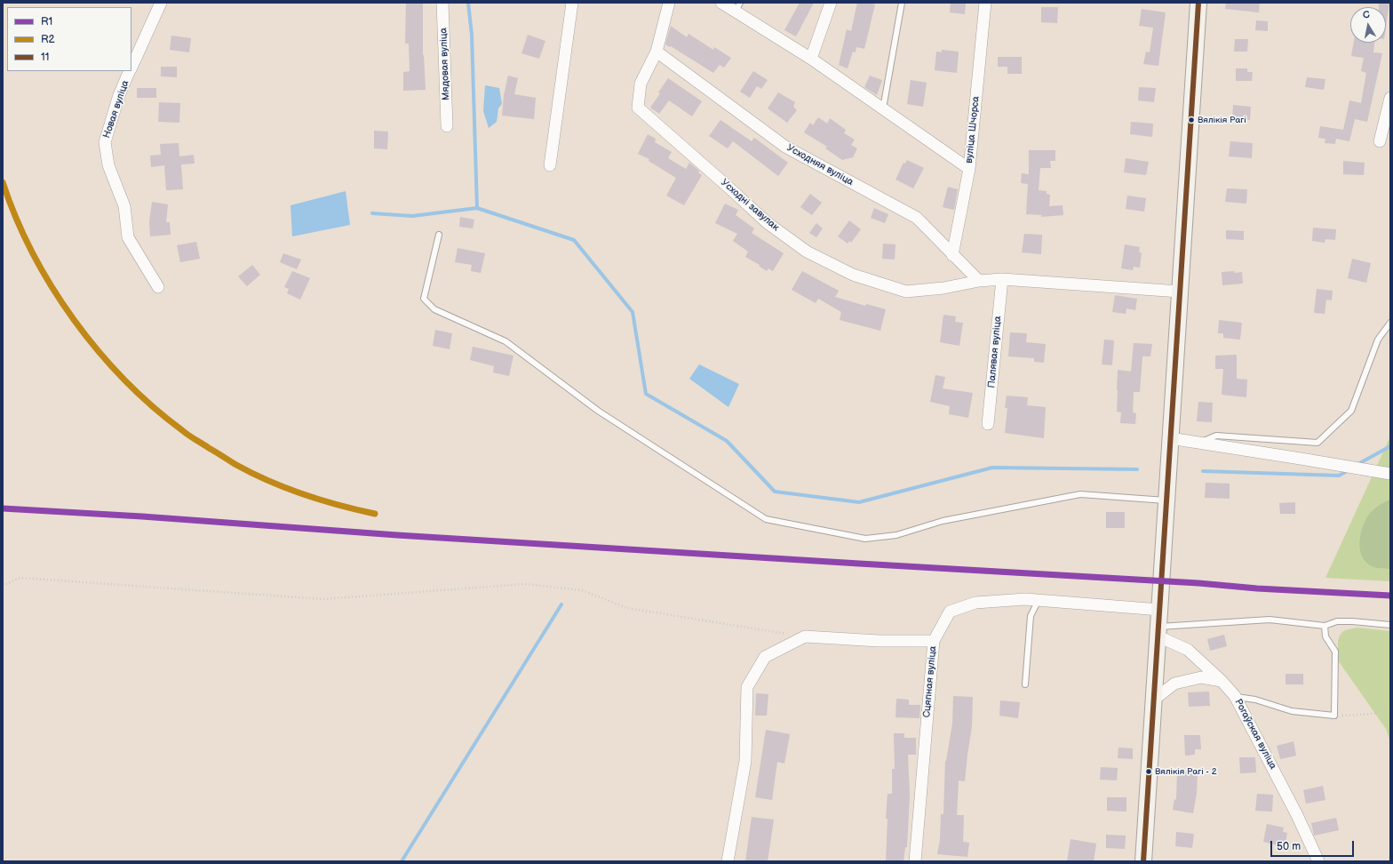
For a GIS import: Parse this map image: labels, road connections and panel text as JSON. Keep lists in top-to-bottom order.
{
  "streets": {
    "street": [
      "Мядовая вуліца",
      "Новая вуліца",
      "вуліца Шчорса",
      "Усходняя вуліца",
      "Усходні завулак",
      "Палявая вуліца",
      "Сцяпная вуліца",
      "Рогаўская вуліца"
    ]
  },
  "crossings": [
    ["вуліца Шчорса", "Усходняя вуліца"],
    ["Усходняя вуліца", "Усходні завулак"],
    ["Усходні завулак", "Палявая вуліца"]
  ],
  "places": ["Вялікія Рагі", "Вялікія Рагі - 2"],
  "lines": ["transit line 11", "transit line R2", "transit line R1"],
  "legend": ["R1", "R2", "11"],
  "scale_bar": "50 m",
  "north": "top"
}
